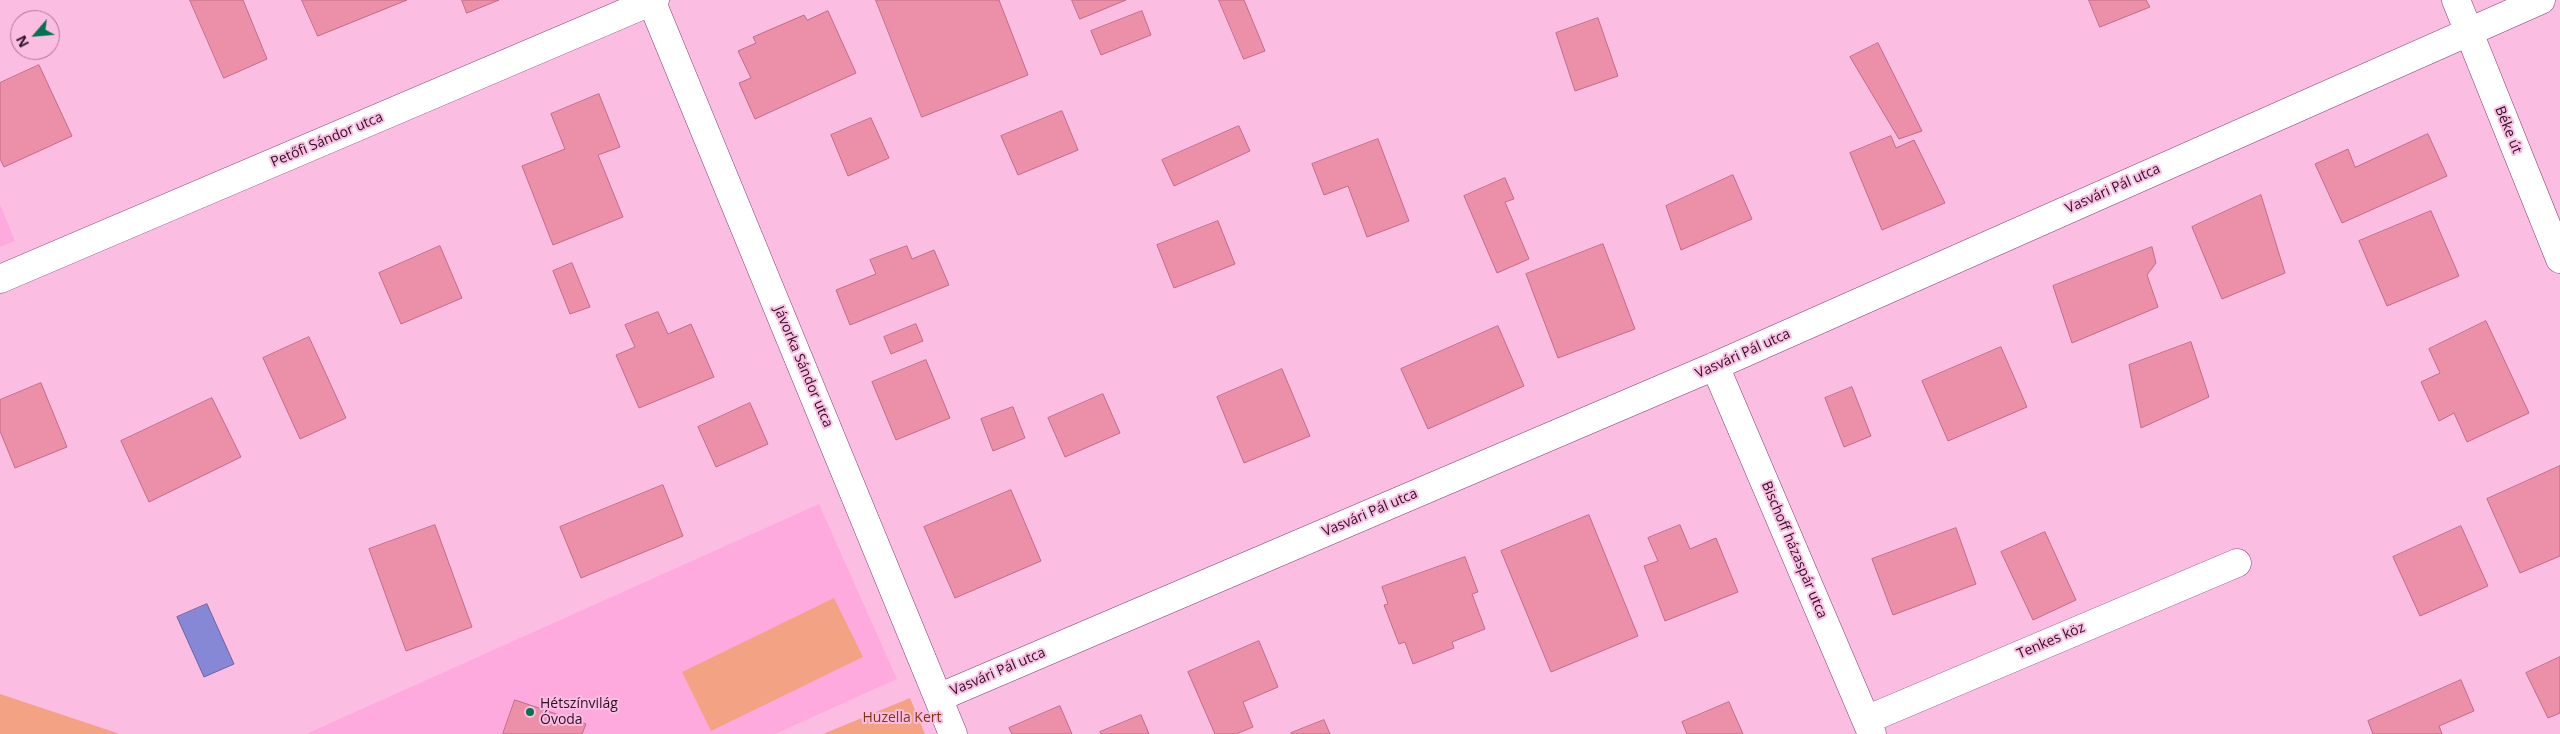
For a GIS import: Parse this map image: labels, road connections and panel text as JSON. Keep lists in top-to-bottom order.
{
  "streets": {
    "street": [
      "Béke út",
      "Petőfi Sándor utca",
      "Vasvári Pál utca",
      "Jávorka Sándor utca",
      "Bischoff házaspár utca",
      "Tenkes köz"
    ]
  },
  "crossings": [
    ["Béke út", "Vasvári Pál utca"],
    ["Petőfi Sándor utca", "Jávorka Sándor utca"],
    ["Vasvári Pál utca", "Jávorka Sándor utca"],
    ["Vasvári Pál utca", "Bischoff házaspár utca"],
    ["Bischoff házaspár utca", "Tenkes köz"]
  ],
  "parks": ["Huzella Kert"],
  "places": ["Hétszínvilág Óvoda"],
  "north": "bottom left"
}
